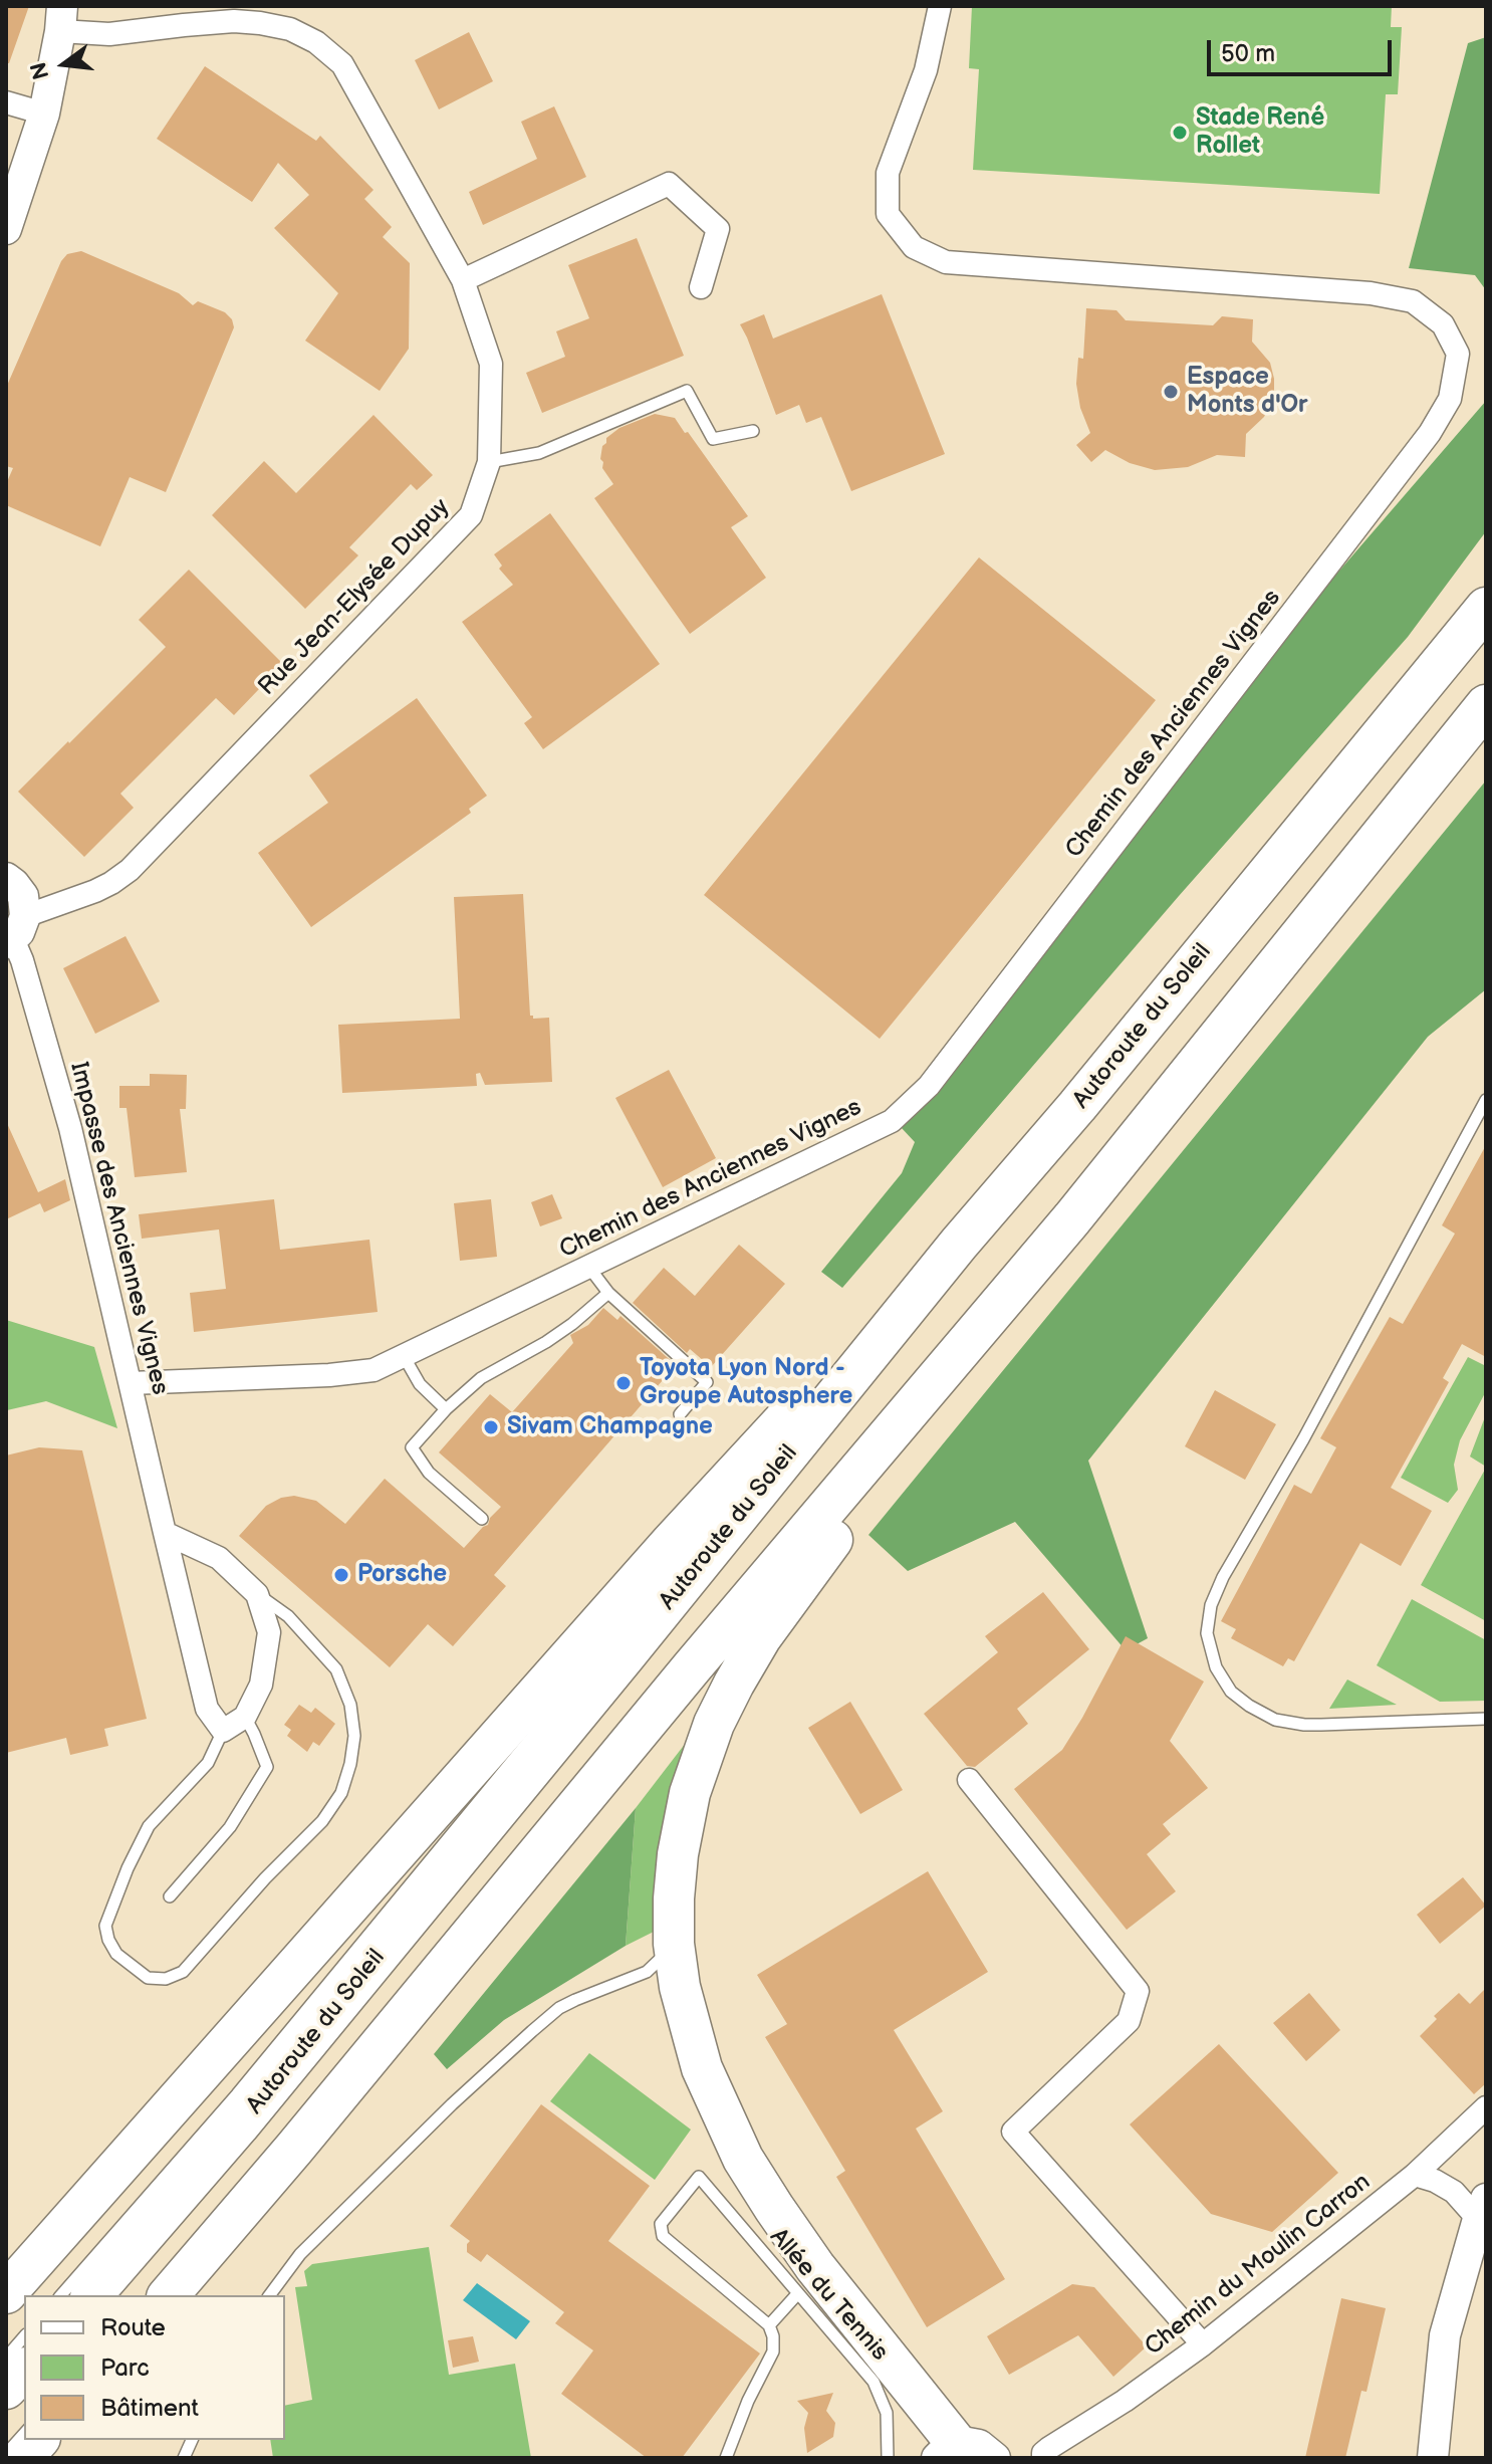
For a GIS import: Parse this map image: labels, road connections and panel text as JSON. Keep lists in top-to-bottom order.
{
  "streets": {
    "highway": ["Autoroute du Soleil"],
    "street": [
      "Rue Jean-Elysée Dupuy",
      "Chemin des Anciennes Vignes",
      "Impasse des Anciennes Vignes",
      "Chemin du Moulin Carron"
    ],
    "lane": ["Allée du Tennis"]
  },
  "crossings": [
    ["Rue Jean-Elysée Dupuy", "Impasse des Anciennes Vignes"],
    ["Chemin des Anciennes Vignes", "Impasse des Anciennes Vignes"]
  ],
  "places": [
    "Stade René Rollet",
    "Espace Monts d'Or",
    "Toyota Lyon Nord - Groupe Autosphere",
    "Sivam Champagne",
    "Porsche"
  ],
  "legend": ["Route", "Parc", "Bâtiment"],
  "scale_bar": "50 m",
  "north": "left"
}
